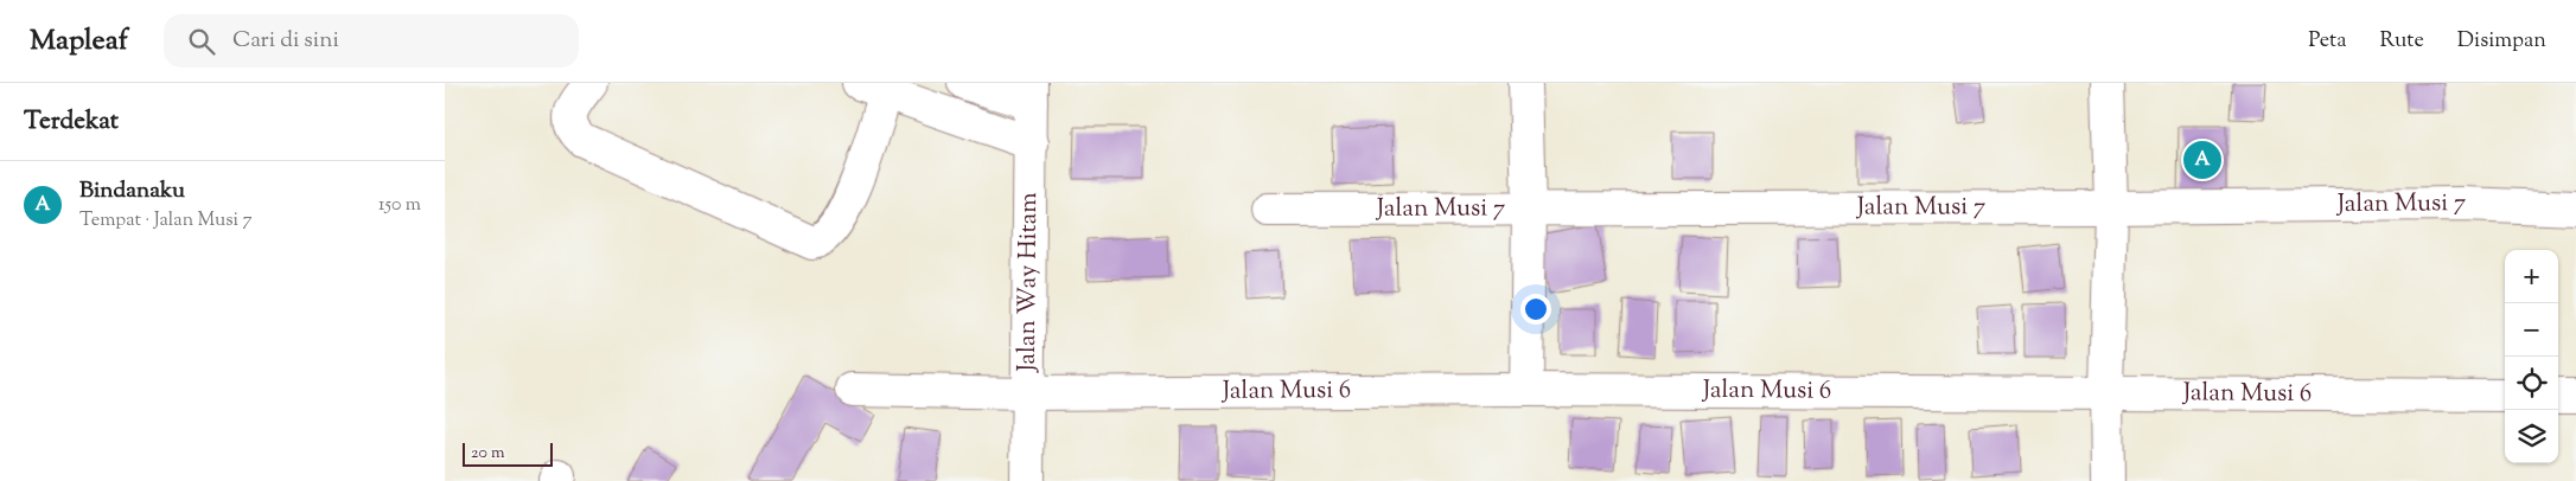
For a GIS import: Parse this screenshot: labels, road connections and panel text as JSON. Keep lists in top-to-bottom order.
{
  "streets": {
    "street": ["Jalan Musi 7", "Jalan Way Hitam", "Jalan Musi 6"]
  },
  "crossings": [
    ["Jalan Way Hitam", "Jalan Musi 6"]
  ],
  "scale_bar": "20 m",
  "page": {
    "header": "Mapleaf",
    "search": "Cari di sini",
    "nav": ["Peta", "Rute", "Disimpan"],
    "heading": "Terdekat",
    "pins": "A",
    "list": [
      {
        "mark": "A",
        "name": "Bindanaku",
        "note": "Tempat · Jalan Musi 7",
        "value": "150 m"
      }
    ],
    "map_buttons": ["+", "−"],
    "scale": "20 m"
  }
}
